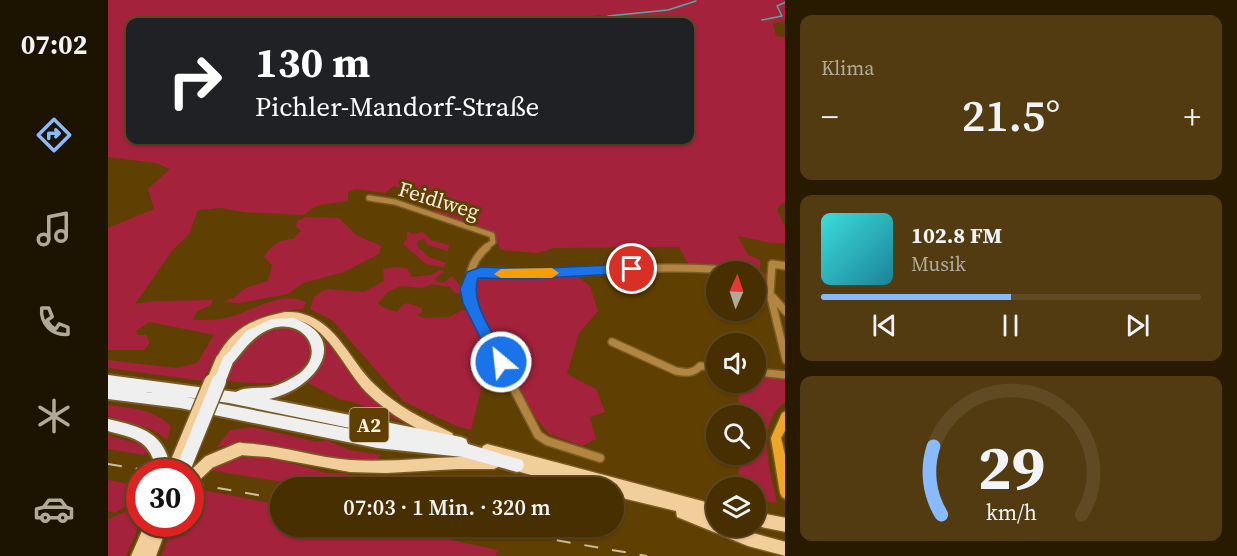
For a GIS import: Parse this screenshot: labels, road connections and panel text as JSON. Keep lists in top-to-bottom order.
{
  "streets": {
    "highway": ["A2"],
    "street": ["Feidlweg"]
  },
  "north": "top",
  "page": {
    "tabs": "07:02",
    "tile": "Klima",
    "turn": ["130 m", "Pichler-Mandorf-Straße"],
    "heat": ["−", "21.5°", "+"],
    "song": ["102.8 FM", "Musik"],
    "limit": "30",
    "trip": "07:03 · 1 Min. · 320 m",
    "gauge": ["29", "km/h"]
  }
}
